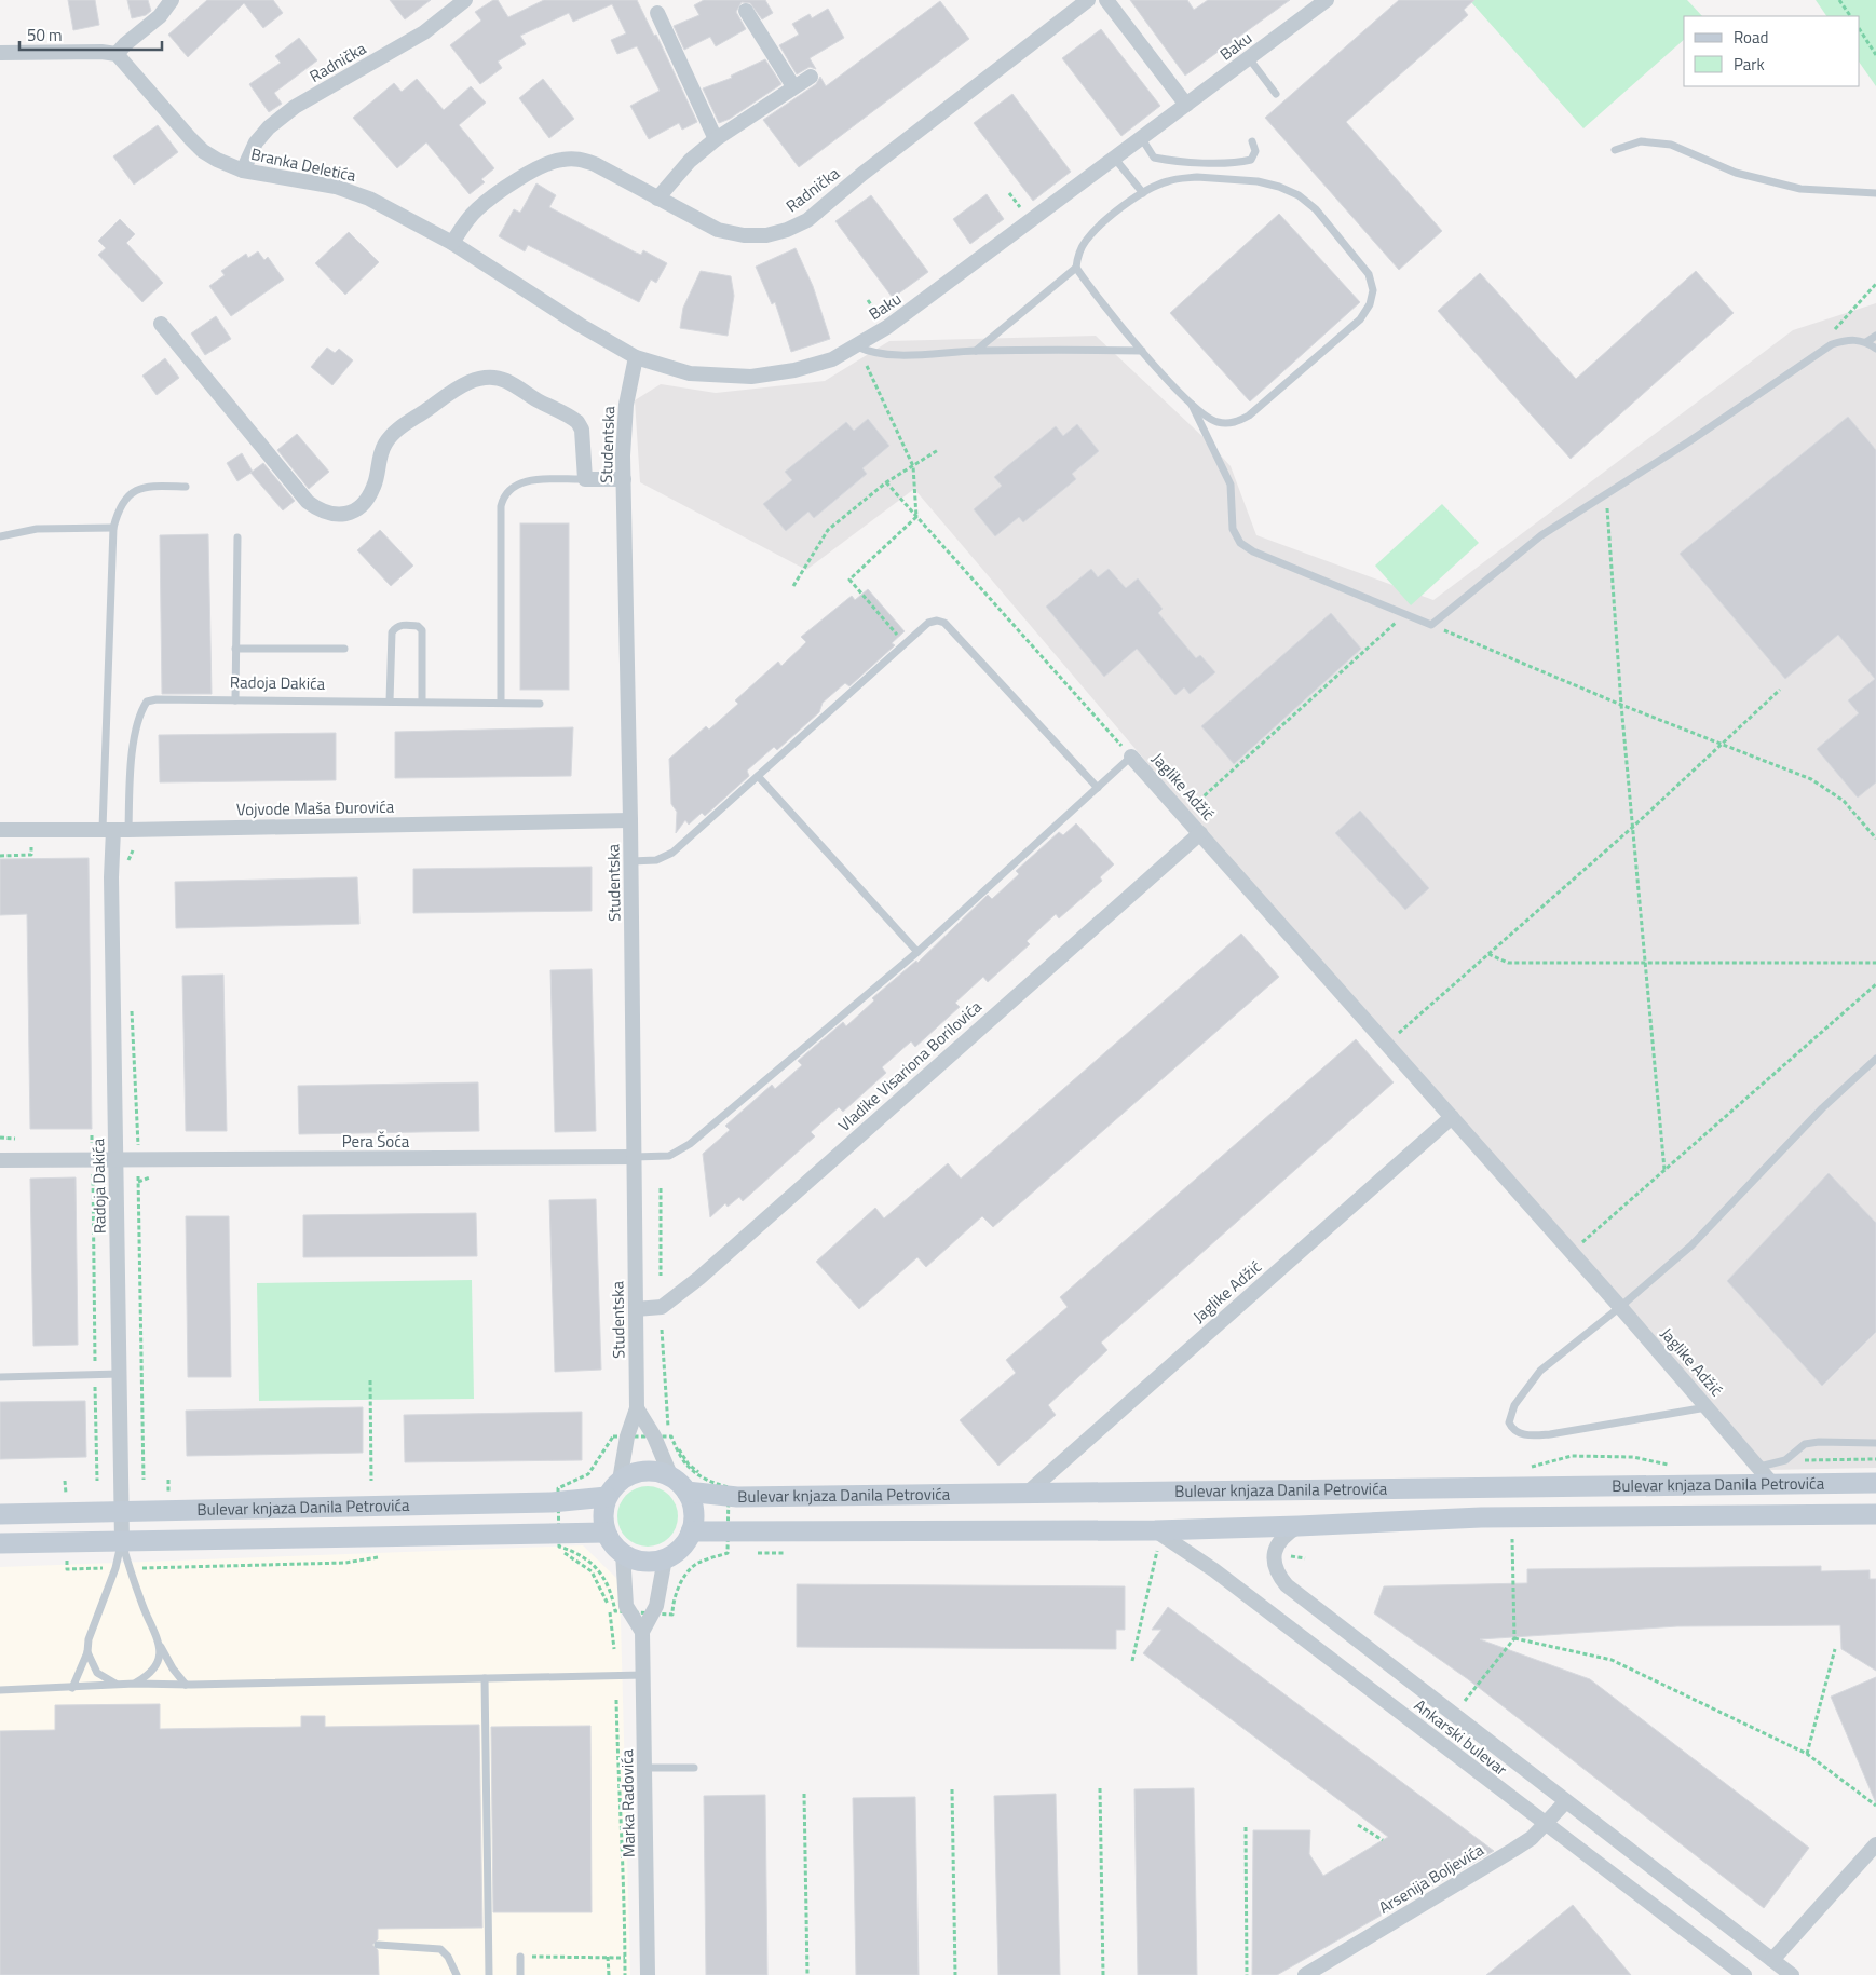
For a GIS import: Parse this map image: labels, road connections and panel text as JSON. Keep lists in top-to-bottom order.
{
  "streets": {
    "main road": ["Bulevar knjaza Danila Petrovića"],
    "street": [
      "Baku",
      "Radnička",
      "Branka Deletića",
      "Studentska",
      "Radoja Dakića",
      "Jaglike Adžić",
      "Vojvode Maša Đurovića",
      "Vladike Visariona Borilovića",
      "Pera Šoća",
      "Ankarski bulevar",
      "Marka Radovića",
      "Arsenija Boljevića"
    ]
  },
  "crossings": [
    ["Baku", "Branka Deletića"],
    ["Baku", "Studentska"],
    ["Radnička", "Branka Deletića"],
    ["Branka Deletića", "Studentska"],
    ["Studentska", "Vojvode Maša Đurovića"],
    ["Studentska", "Vladike Visariona Borilovića"],
    ["Studentska", "Pera Šoća"],
    ["Studentska", "Bulevar knjaza Danila Petrovića"],
    ["Studentska", "Marka Radovića"],
    ["Radoja Dakića", "Vojvode Maša Đurovića"],
    ["Radoja Dakića", "Pera Šoća"],
    ["Radoja Dakića", "Bulevar knjaza Danila Petrovića"],
    ["Jaglike Adžić", "Vladike Visariona Borilovića"],
    ["Jaglike Adžić", "Bulevar knjaza Danila Petrovića"],
    ["Bulevar knjaza Danila Petrovića", "Ankarski bulevar"],
    ["Bulevar knjaza Danila Petrovića", "Marka Radovića"],
    ["Ankarski bulevar", "Arsenija Boljevića"]
  ],
  "legend": ["Road", "Park"],
  "scale_bar": "50 m"
}
